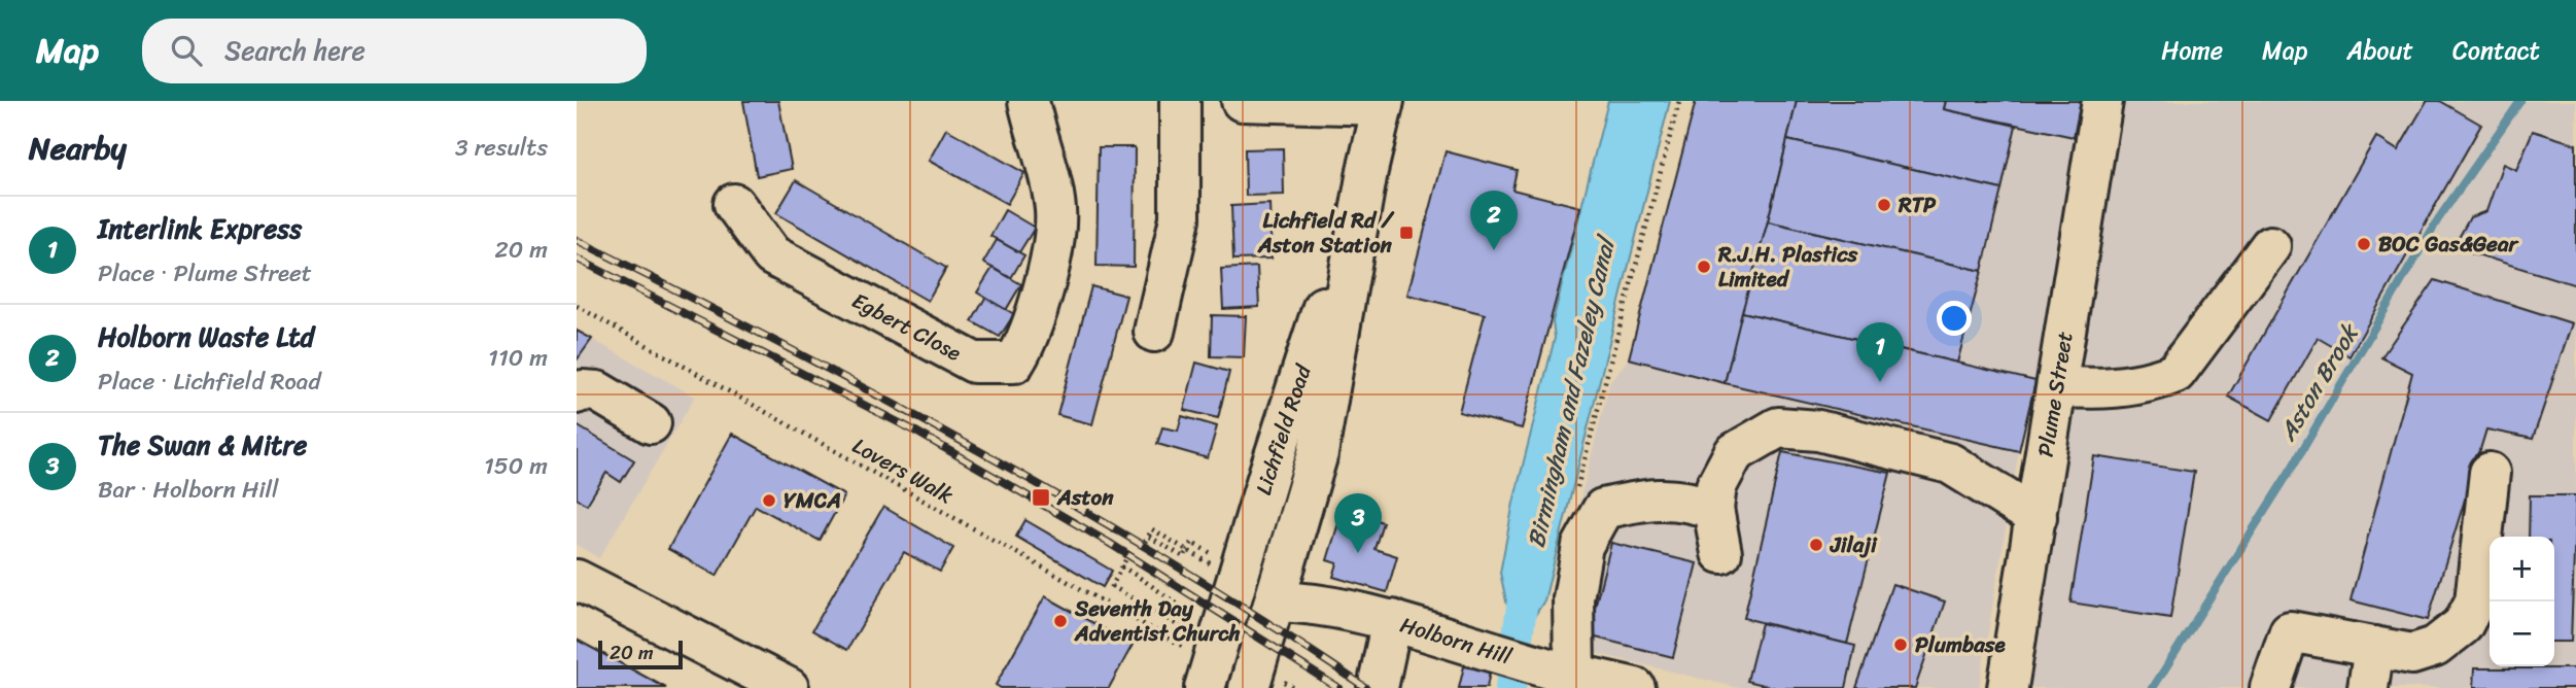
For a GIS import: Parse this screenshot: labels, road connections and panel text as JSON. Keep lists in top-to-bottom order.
{
  "streets": {
    "street": [
      "Egbert Close",
      "Plume Street",
      "Lichfield Road",
      "Holborn Hill"
    ],
    "path": ["Lovers Walk"]
  },
  "crossings": [
    ["Lichfield Road", "Lovers Walk"],
    ["Lichfield Road", "Holborn Hill"]
  ],
  "water": ["Aston Brook", "Birmingham and Fazeley Canal"],
  "places": {
    "other": [
      "RTP",
      "BOC Gas&Gear",
      "R.J.H. Plastics Limited",
      "YMCA",
      "Jilaji",
      "Seventh Day Adventist Church",
      "Plumbase"
    ],
    "transit": ["Lichfield Rd / Aston Station", "Aston"]
  },
  "scale_bar": "20 m",
  "page": {
    "header": "Map",
    "search": "Search here",
    "nav": [
      "Home",
      "Map",
      "About",
      "Contact"
    ],
    "heading": ["Nearby", "3 results"],
    "pins": ["2", "1", "3"],
    "list": [
      {
        "mark": "1",
        "name": "Interlink Express",
        "note": "Place · Plume Street",
        "value": "20 m"
      },
      {
        "mark": "2",
        "name": "Holborn Waste Ltd",
        "note": "Place · Lichfield Road",
        "value": "110 m"
      },
      {
        "mark": "3",
        "name": "The Swan & Mitre",
        "note": "Bar · Holborn Hill",
        "value": "150 m"
      }
    ],
    "map_buttons": ["+", "−"],
    "scale": "20 m"
  }
}
